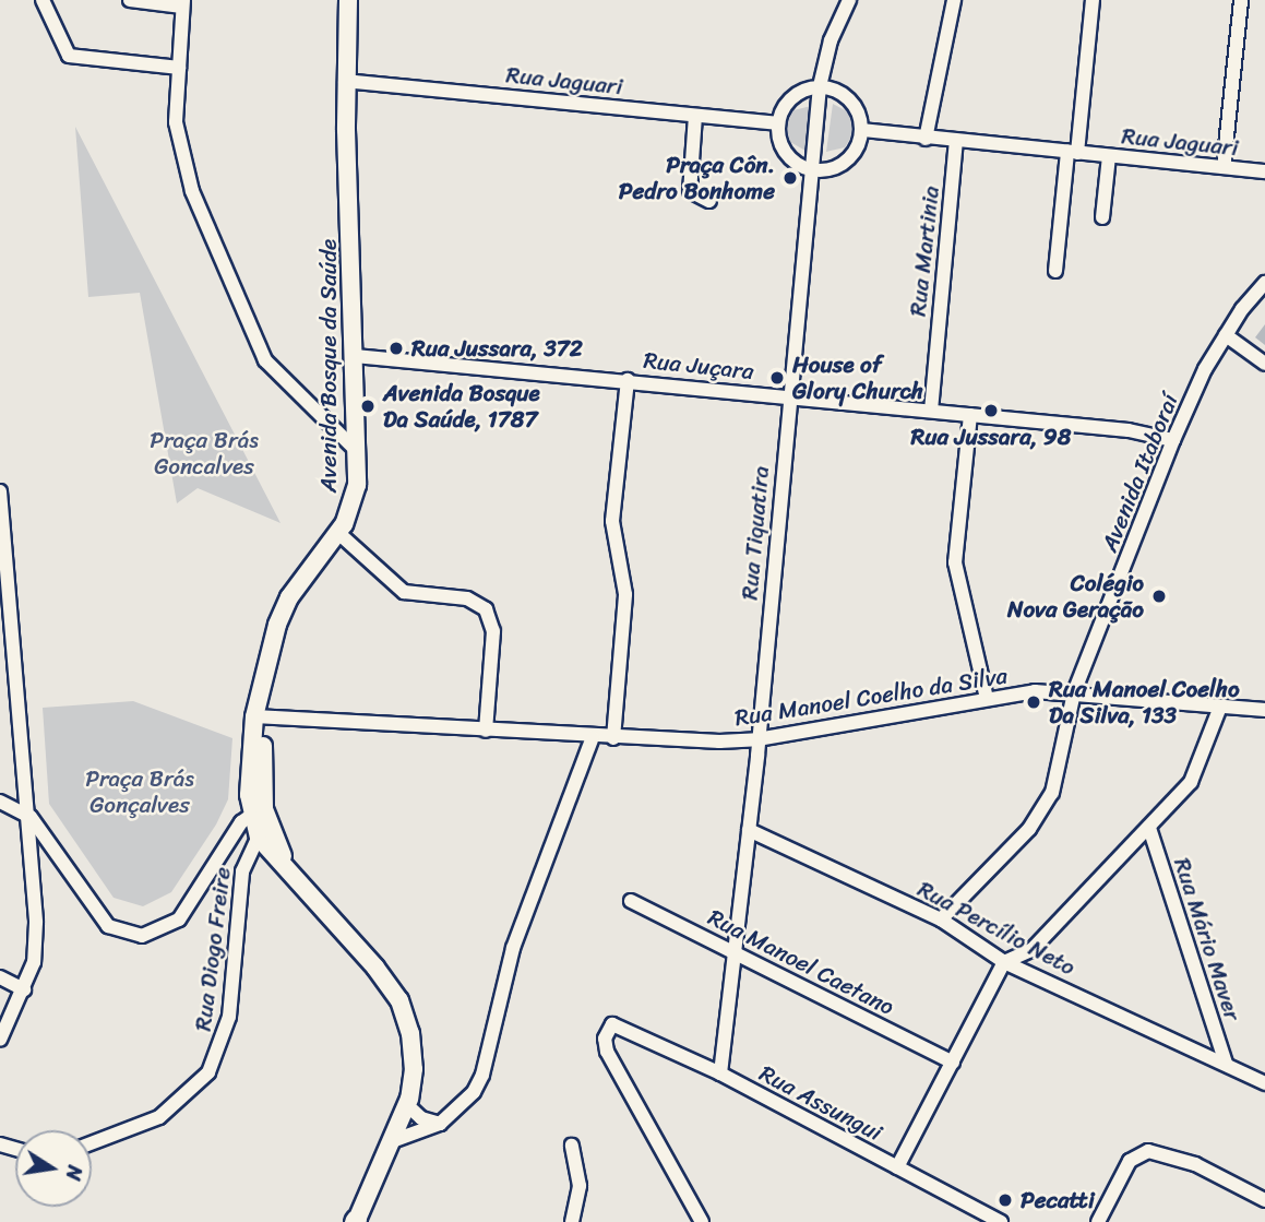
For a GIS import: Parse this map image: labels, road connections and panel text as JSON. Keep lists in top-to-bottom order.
{
  "streets": {
    "street": [
      "Rua Jaguari",
      "Rua Martinia",
      "Avenida Bosque da Saúde",
      "Rua Juçara",
      "Avenida Itaboraí",
      "Rua Tiquatira",
      "Rua Manoel Coelho da Silva",
      "Rua Percílio Neto",
      "Rua Mário Maver",
      "Rua Diogo Freire",
      "Rua Manoel Caetano",
      "Rua Assungui"
    ]
  },
  "crossings": [
    ["Rua Jaguari", "Rua Martinia"],
    ["Rua Jaguari", "Avenida Bosque da Saúde"],
    ["Rua Martinia", "Rua Juçara"],
    ["Avenida Bosque da Saúde", "Rua Juçara"],
    ["Avenida Bosque da Saúde", "Rua Manoel Coelho da Silva"],
    ["Avenida Bosque da Saúde", "Rua Diogo Freire"],
    ["Rua Juçara", "Avenida Itaboraí"],
    ["Rua Juçara", "Rua Tiquatira"],
    ["Avenida Itaboraí", "Rua Manoel Coelho da Silva"],
    ["Avenida Itaboraí", "Rua Percílio Neto"],
    ["Rua Tiquatira", "Rua Manoel Coelho da Silva"],
    ["Rua Tiquatira", "Rua Percílio Neto"],
    ["Rua Tiquatira", "Rua Manoel Caetano"],
    ["Rua Tiquatira", "Rua Assungui"],
    ["Rua Percílio Neto", "Rua Mário Maver"]
  ],
  "parks": ["Praça Brás Goncalves", "Praça Brás Gonçalves"],
  "places": [
    "Praça Côn. Pedro Bonhome",
    "Rua Jussara, 372",
    "House of Glory Church",
    "Avenida Bosque Da Saúde, 1787",
    "Rua Jussara, 98",
    "Colégio Nova Geração",
    "Rua Manoel Coelho Da Silva, 133",
    "Pecatti"
  ],
  "north": "right"
}
